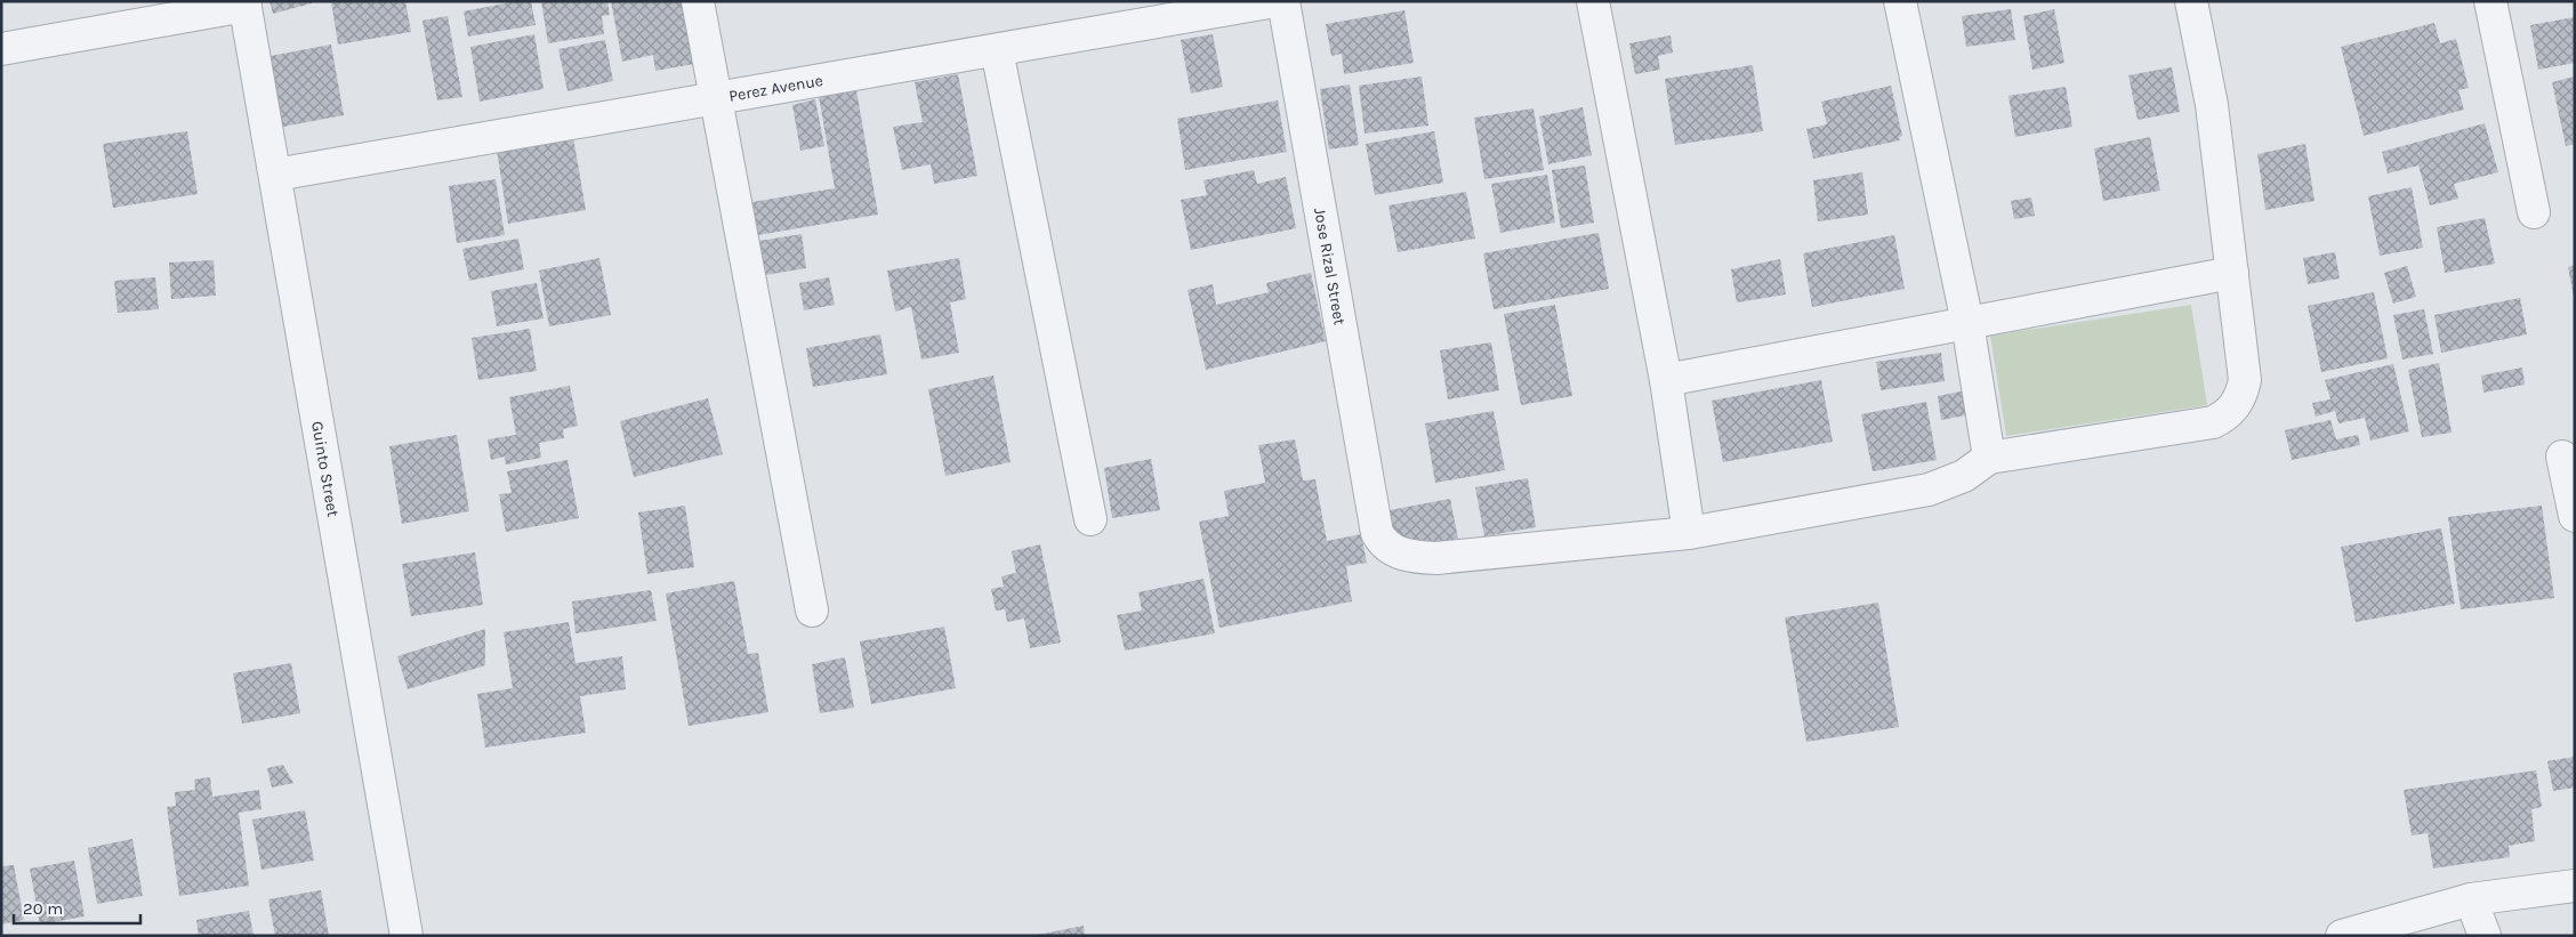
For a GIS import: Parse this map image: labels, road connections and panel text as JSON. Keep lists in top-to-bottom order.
{
  "streets": {
    "street": ["Perez Avenue", "Jose Rizal Street", "Guinto Street"]
  },
  "crossings": [
    ["Perez Avenue", "Guinto Street"]
  ],
  "scale_bar": "20 m"
}
